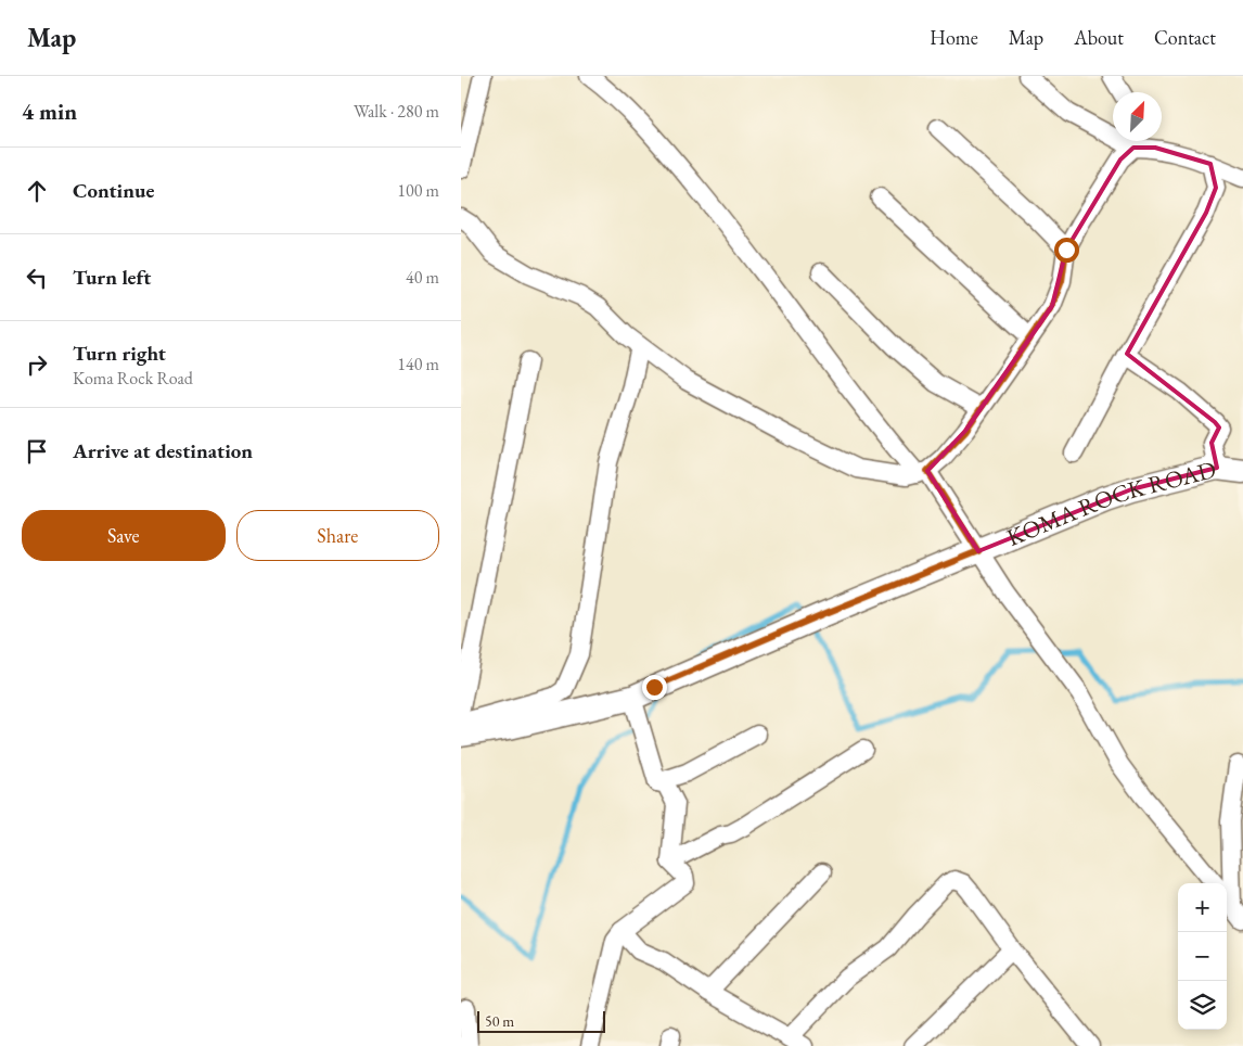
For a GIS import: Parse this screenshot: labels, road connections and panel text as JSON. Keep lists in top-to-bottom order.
{
  "streets": {
    "main road": ["KOMA ROCK ROAD"]
  },
  "scale_bar": "50 m",
  "north": "top right",
  "page": {
    "header": "Map",
    "nav": [
      "Home",
      "Map",
      "About",
      "Contact"
    ],
    "heading": ["4 min", "Walk · 280 m"],
    "list": [
      ["Continue", "100 m"],
      ["Turn left", "40 m"],
      ["Turn right", "Koma Rock Road", "140 m"],
      "Arrive at destination"
    ],
    "buttons": ["Save", "Share"],
    "map_buttons": ["+", "−"],
    "scale": "50 m"
  }
}
